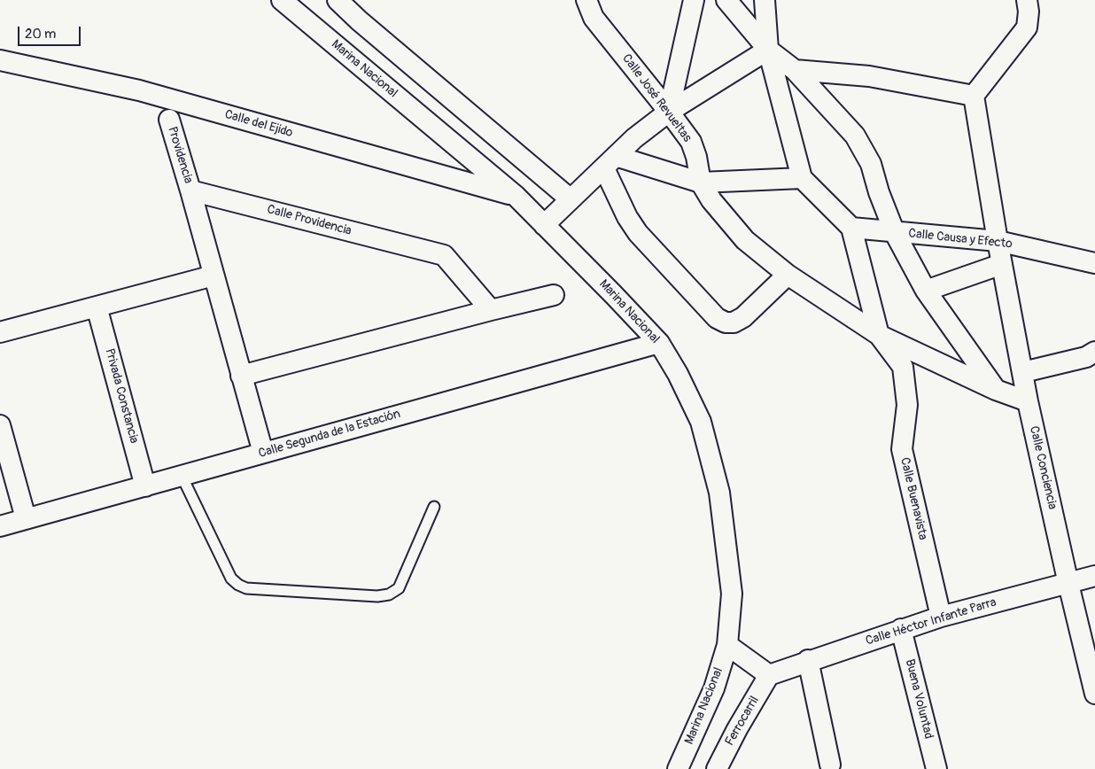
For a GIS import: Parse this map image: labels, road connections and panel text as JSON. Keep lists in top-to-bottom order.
{
  "streets": {
    "street": [
      "Marina Nacional",
      "Calle José Revueltas",
      "Calle del Ejido",
      "Providencia",
      "Calle Providencia",
      "Calle Causa y Efecto",
      "Privada Constancia",
      "Calle Segunda de la Estación",
      "Calle Conciencia",
      "Calle Buenavista",
      "Calle Héctor Infante Parra",
      "Buena Voluntad",
      "Ferrocarril"
    ]
  },
  "crossings": [
    ["Marina Nacional", "Calle del Ejido"],
    ["Marina Nacional", "Calle Segunda de la Estación"],
    ["Calle José Revueltas", "Calle Buenavista"],
    ["Providencia", "Calle Providencia"],
    ["Calle Causa y Efecto", "Calle Conciencia"],
    ["Privada Constancia", "Calle Segunda de la Estación"],
    ["Calle Conciencia", "Calle Héctor Infante Parra"],
    ["Calle Buenavista", "Calle Héctor Infante Parra"],
    ["Calle Héctor Infante Parra", "Buena Voluntad"],
    ["Calle Héctor Infante Parra", "Ferrocarril"]
  ],
  "scale_bar": "20 m"
}
